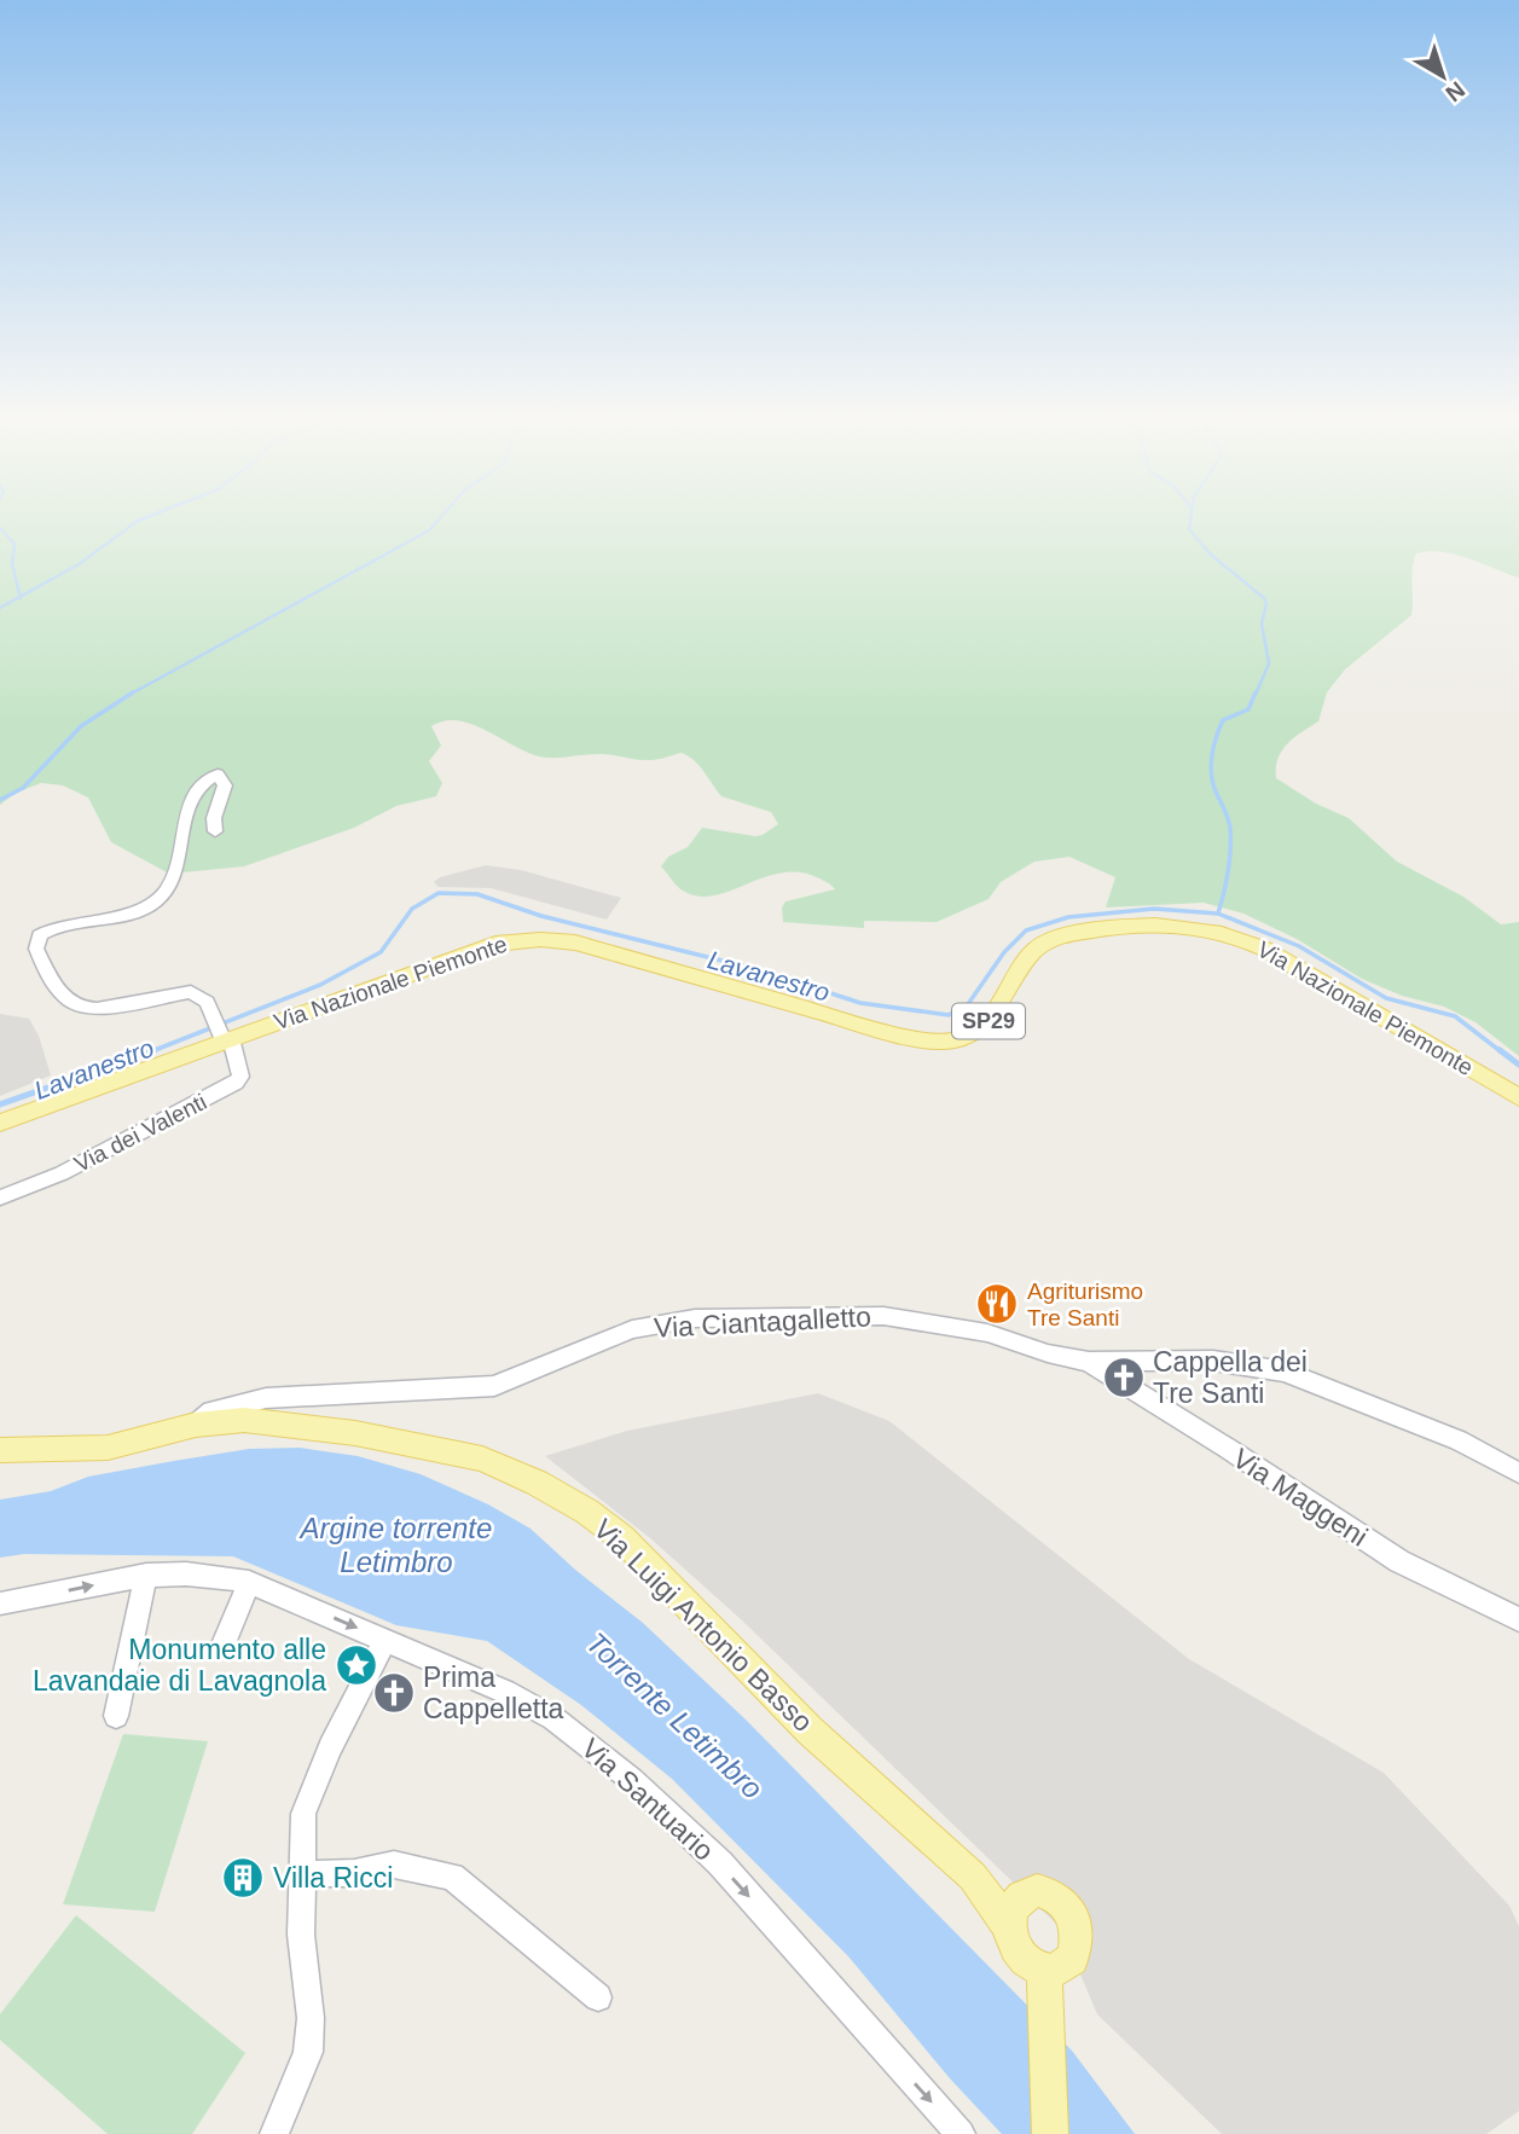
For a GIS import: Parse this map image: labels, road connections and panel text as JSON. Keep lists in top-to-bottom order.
{
  "streets": {
    "main road": [
      "Via Nazionale Piemonte",
      "SP29",
      "Via Ciantagalletto",
      "Via Luigi Antonio Basso"
    ],
    "street": ["Via dei Valenti", "Via Maggeni", "Via Santuario"]
  },
  "crossings": [
    ["Via Nazionale Piemonte", "Via dei Valenti"],
    ["Via Ciantagalletto", "Via Maggeni"],
    ["Via Ciantagalletto", "Via Luigi Antonio Basso"]
  ],
  "one_way": ["Via Santuario"],
  "water": ["Lavanestro", "Argine torrente Letimbro", "Torrente Letimbro"],
  "places": {
    "restaurant": ["Agriturismo Tre Santi"],
    "church": ["Cappella dei Tre Santi", "Prima Cappelletta"],
    "place": ["Monumento alle Lavandaie di Lavagnola"],
    "building": ["Villa Ricci"]
  },
  "north": "bottom right"
}
